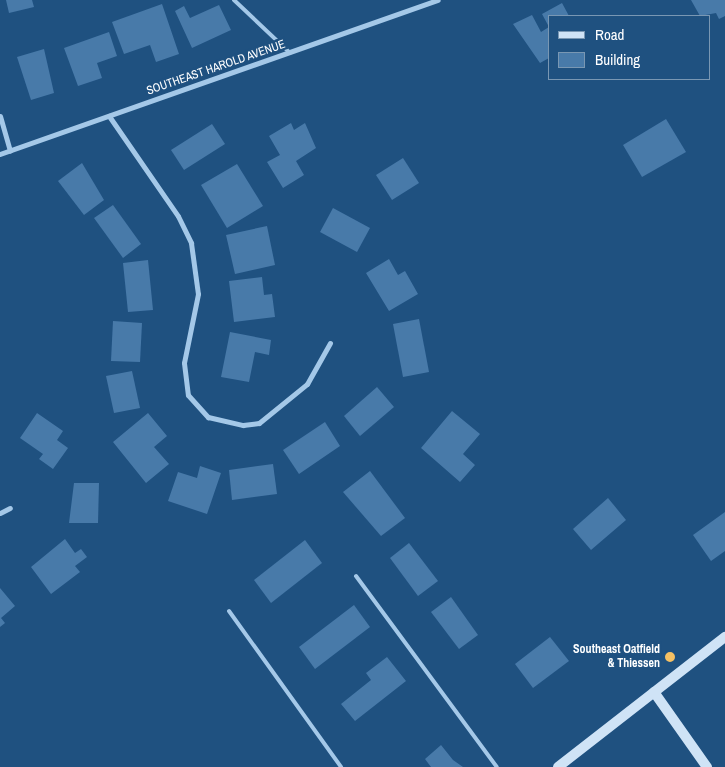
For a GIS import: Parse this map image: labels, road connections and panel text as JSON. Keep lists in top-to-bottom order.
{
  "streets": {
    "street": ["SOUTHEAST HAROLD AVENUE"]
  },
  "places": ["Southeast Oatfield & Thiessen"],
  "legend": ["Road", "Building"]
}
